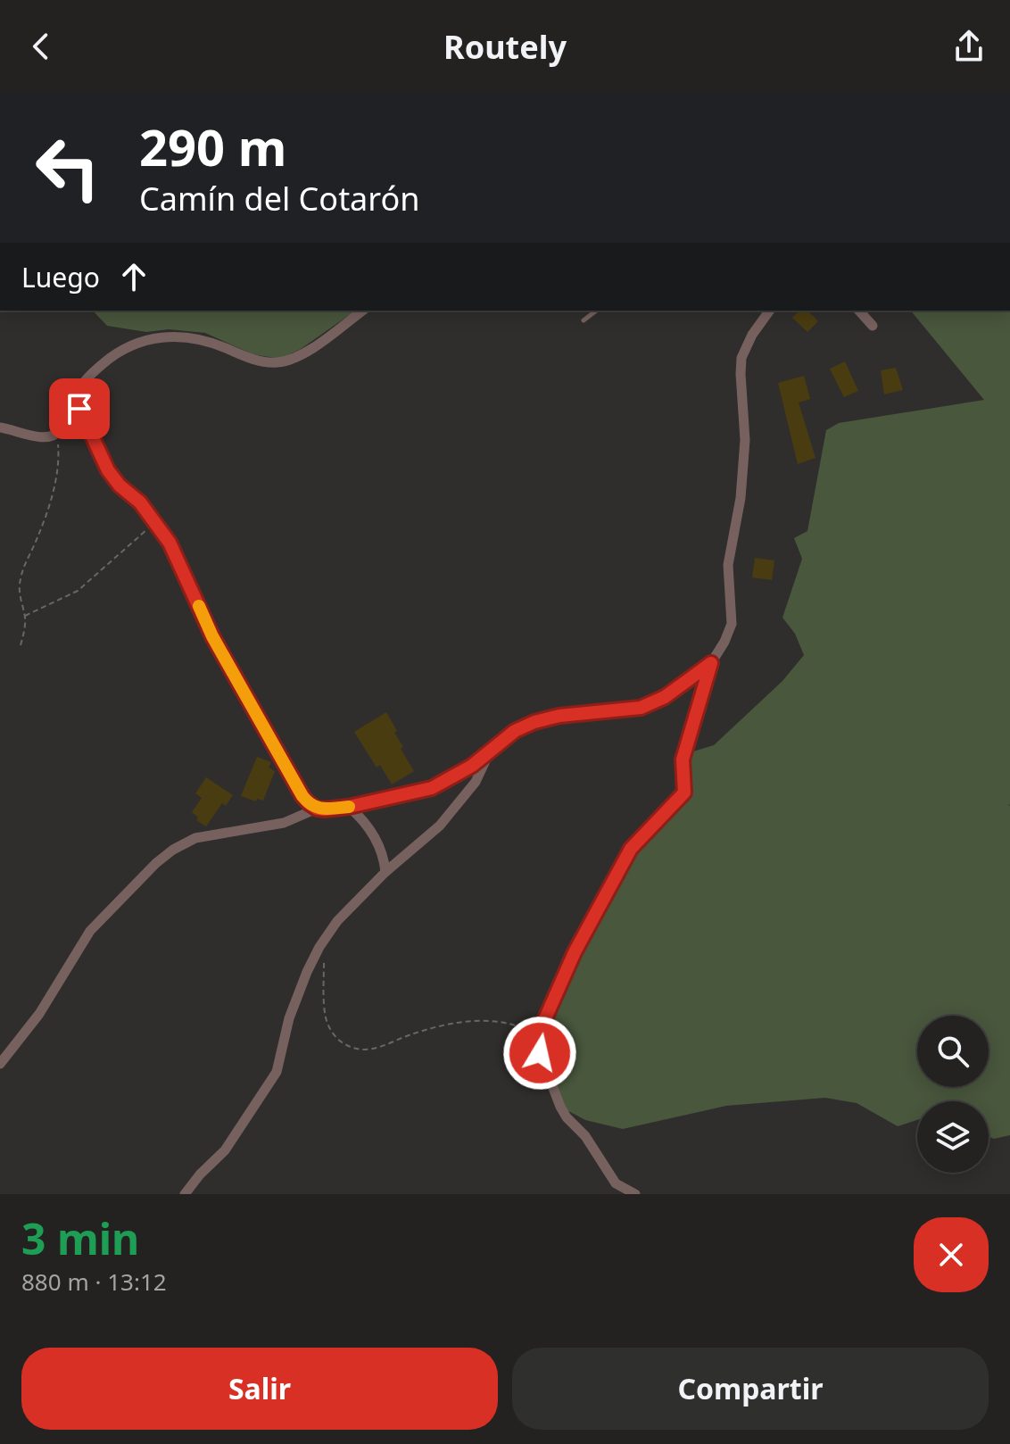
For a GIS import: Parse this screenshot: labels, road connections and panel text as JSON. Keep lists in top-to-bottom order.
{
  "page": {
    "header": "Routely",
    "turn": ["290 m", "Camín del Cotarón"],
    "then": "Luego",
    "heading": ["3 min", "880 m · 13:12"],
    "buttons": ["Salir", "Compartir"]
  }
}
